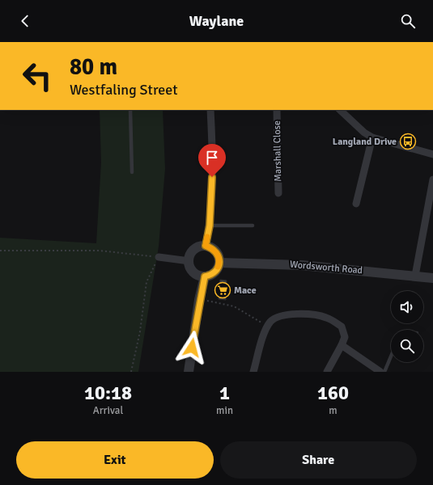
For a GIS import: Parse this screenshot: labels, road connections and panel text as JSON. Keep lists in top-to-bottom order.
{
  "streets": {
    "street": ["Marshall Close", "Wordsworth Road"]
  },
  "places": {
    "bus stop": ["Langland Drive"],
    "supermarket": ["Mace"]
  },
  "page": {
    "header": "Waylane",
    "turn": ["80 m", "Westfaling Street"],
    "eta": [
      "10:18",
      "Arrival",
      "1",
      "min",
      "160",
      "m"
    ],
    "buttons": ["Exit", "Share"]
  }
}
